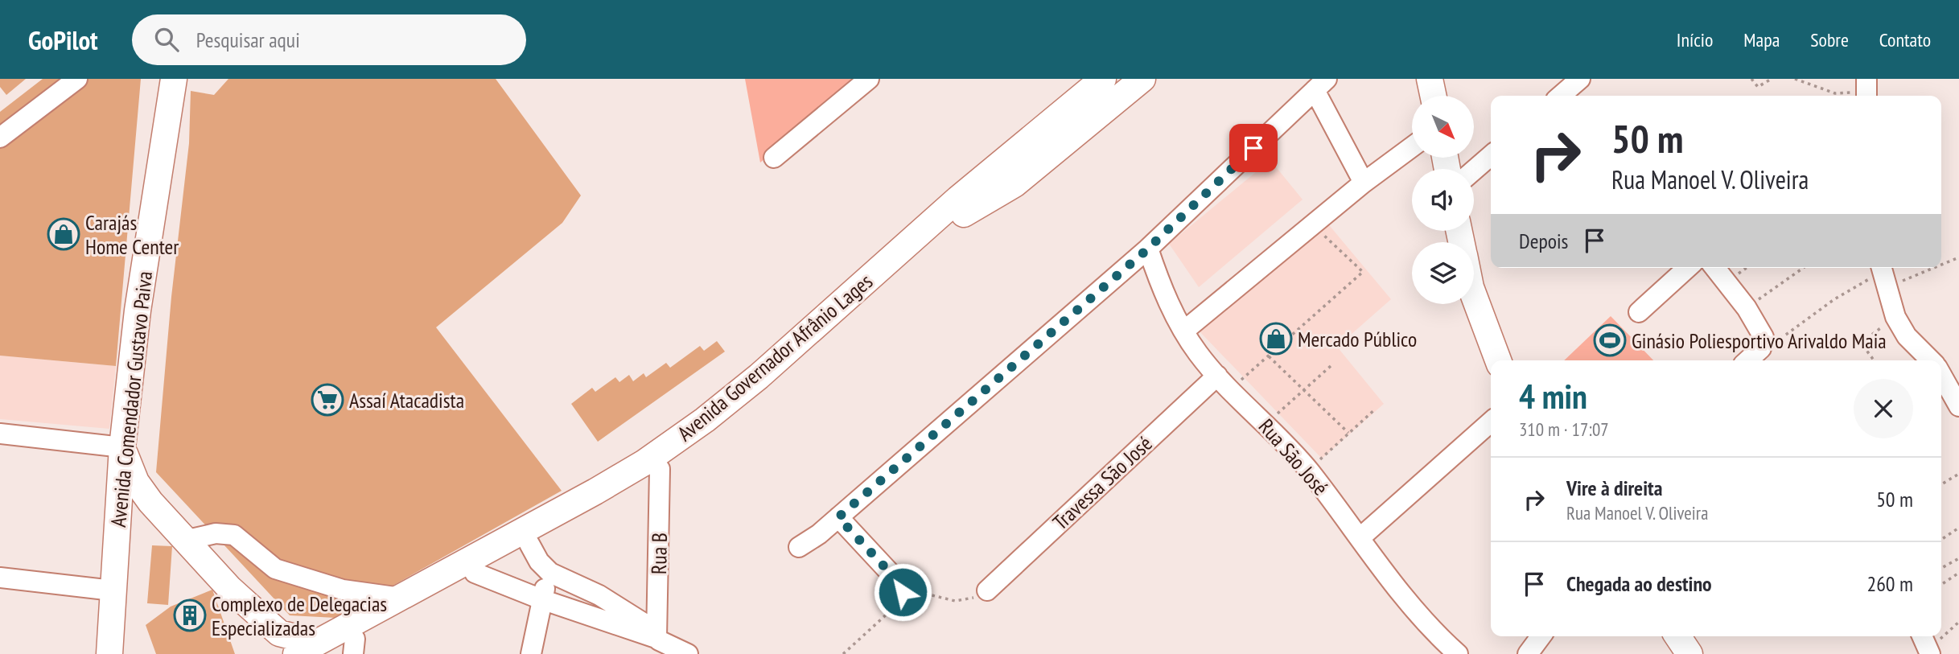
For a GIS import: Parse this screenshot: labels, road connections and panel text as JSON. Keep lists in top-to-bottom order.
{
  "streets": {
    "main road": ["Avenida Governador Afrânio Lages", "Avenida Comendador Gustavo Paiva"],
    "street": ["Rua São José", "Travessa São José", "Rua B"]
  },
  "crossings": [
    ["Avenida Governador Afrânio Lages", "Rua B"],
    ["Rua São José", "Travessa São José"]
  ],
  "places": {
    "shop": ["Carajás Home Center", "Mercado Público"],
    "sports": ["Ginásio Poliesportivo Arivaldo Maia"],
    "supermarket": ["Assaí Atacadista"],
    "building": ["Complexo de Delegacias Especializadas"]
  },
  "north": "bottom right",
  "page": {
    "header": "GoPilot",
    "search": "Pesquisar aqui",
    "nav": [
      "Início",
      "Mapa",
      "Sobre",
      "Contato"
    ],
    "turn": ["50 m", "Rua Manoel V. Oliveira"],
    "then": "Depois",
    "heading": ["4 min", "310 m · 17:07"],
    "list": [
      {
        "name": "Vire à direita",
        "note": "Rua Manoel V. Oliveira",
        "value": "50 m"
      },
      {
        "name": "Chegada ao destino",
        "value": "260 m"
      }
    ]
  }
}
